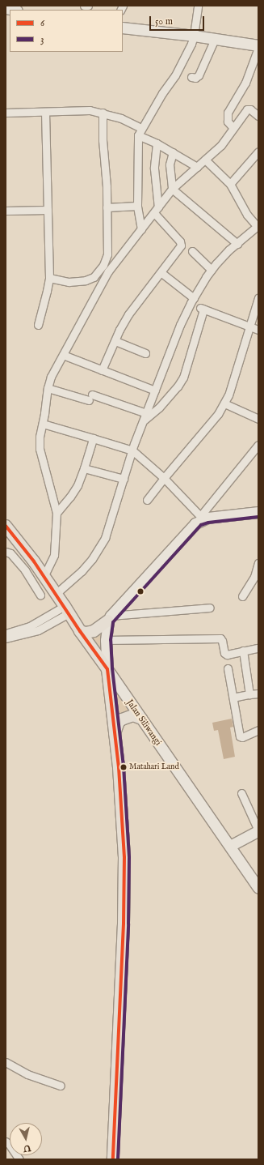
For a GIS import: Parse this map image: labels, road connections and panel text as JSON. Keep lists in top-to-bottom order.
{
  "streets": {
    "main road": ["Jalan Siliwangi"]
  },
  "places": ["Matahari Land"],
  "lines": ["transit line 3", "transit line 6"],
  "legend": ["6", "3"],
  "scale_bar": "50 m",
  "north": "bottom"
}
